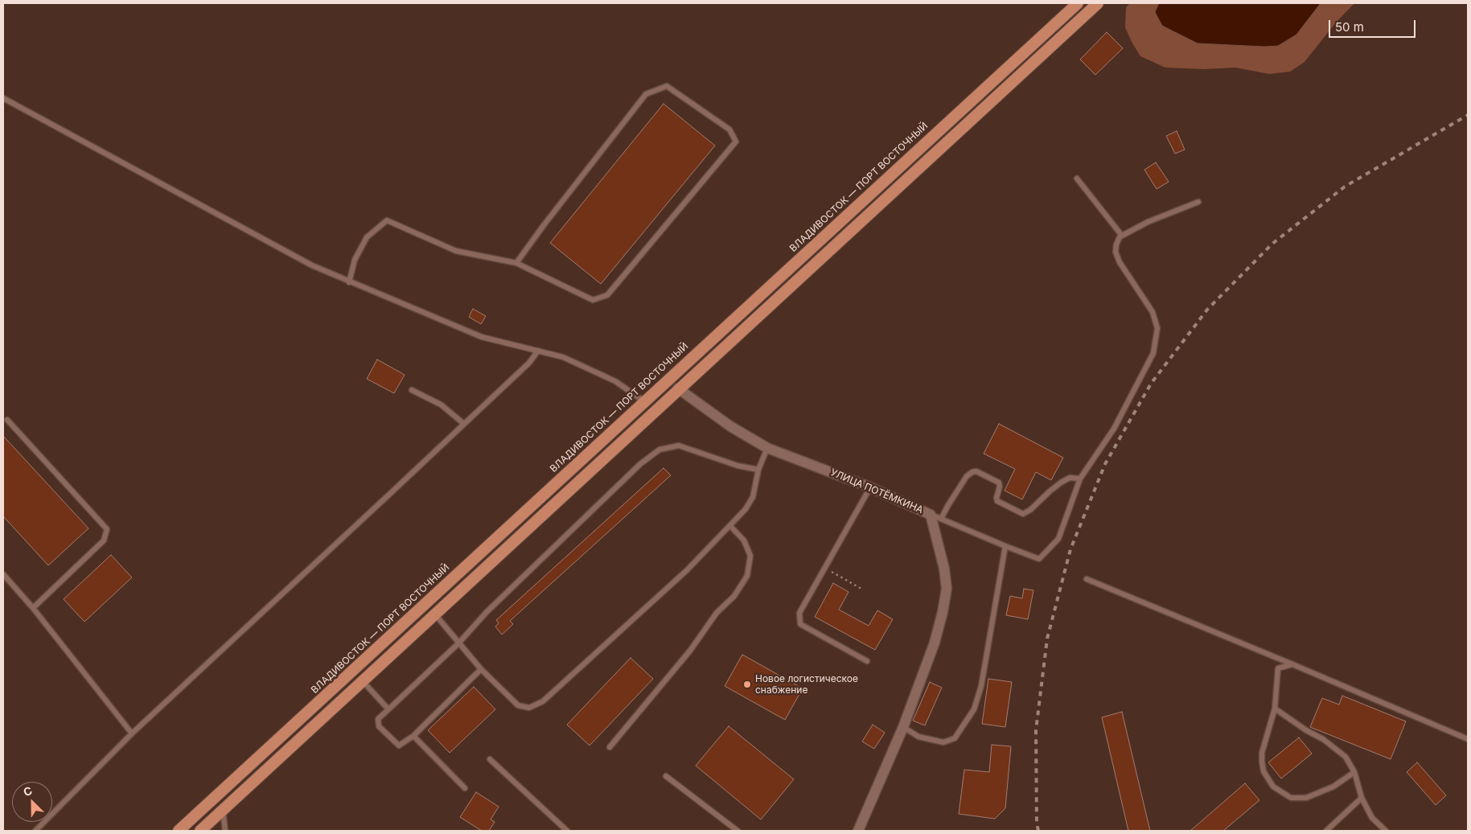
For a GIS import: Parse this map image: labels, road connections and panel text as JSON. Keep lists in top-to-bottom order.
{
  "streets": {
    "highway": ["ВЛАДИВОСТОК — ПОРТ ВОСТОЧНЫЙ"],
    "street": ["УЛИЦА ПОТЁМКИНА"]
  },
  "places": ["Новое логистическое снабжение"],
  "scale_bar": "50 m",
  "north": "top left"
}
